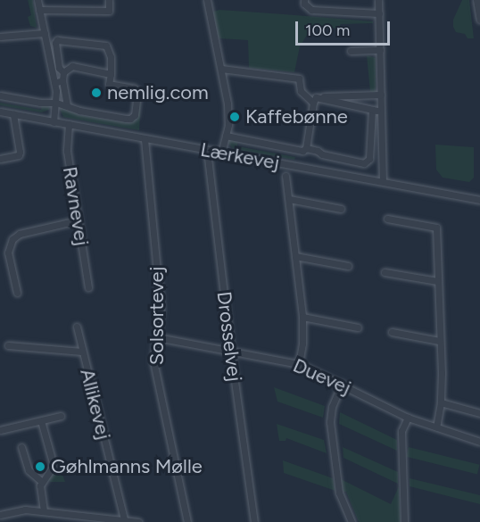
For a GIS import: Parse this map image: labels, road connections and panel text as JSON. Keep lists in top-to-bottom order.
{
  "streets": {
    "street": [
      "Lærkevej",
      "Ravnevej",
      "Solsortevej",
      "Drosselvej",
      "Duevej",
      "Allikevej"
    ]
  },
  "crossings": [
    ["Lærkevej", "Ravnevej"],
    ["Lærkevej", "Solsortevej"],
    ["Lærkevej", "Drosselvej"],
    ["Solsortevej", "Duevej"],
    ["Drosselvej", "Duevej"]
  ],
  "places": ["nemlig.com", "Kaffebønne", "Gøhlmanns Mølle"],
  "scale_bar": "100 m"
}
